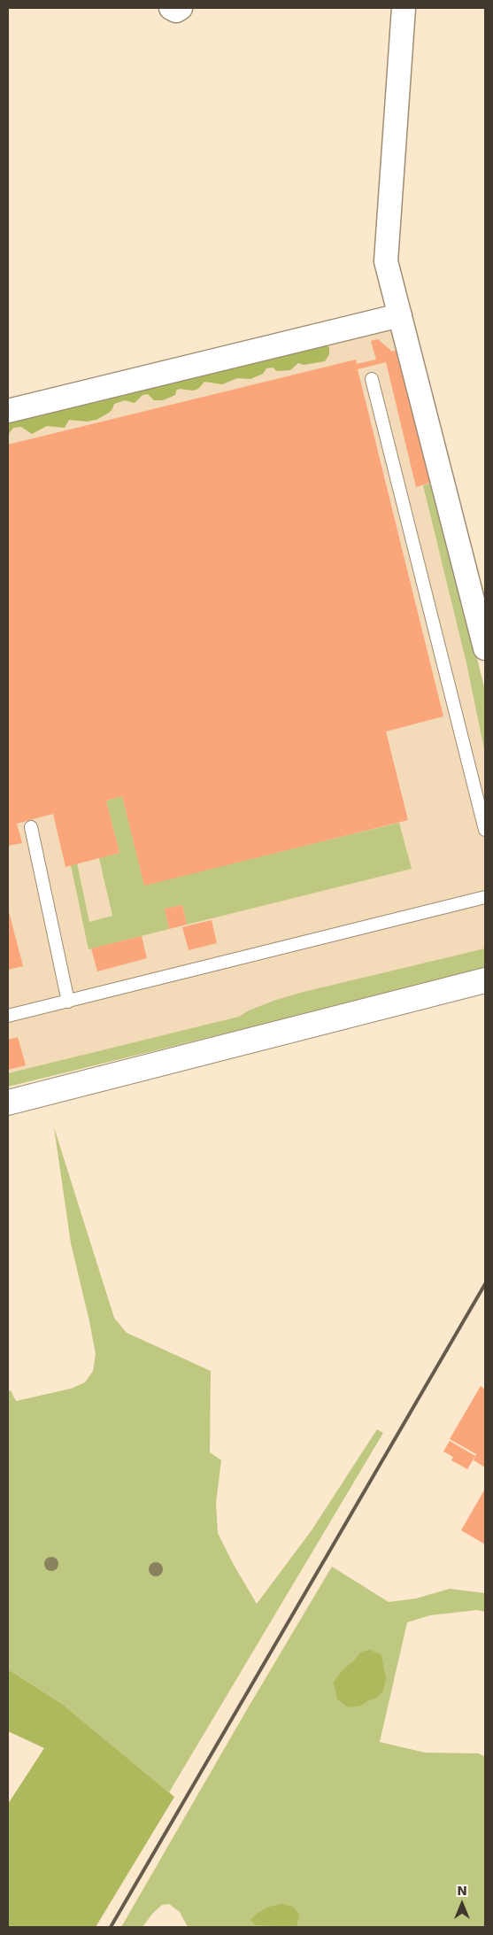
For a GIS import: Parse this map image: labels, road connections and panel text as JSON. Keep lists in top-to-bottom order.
{
  "north": "top"
}
